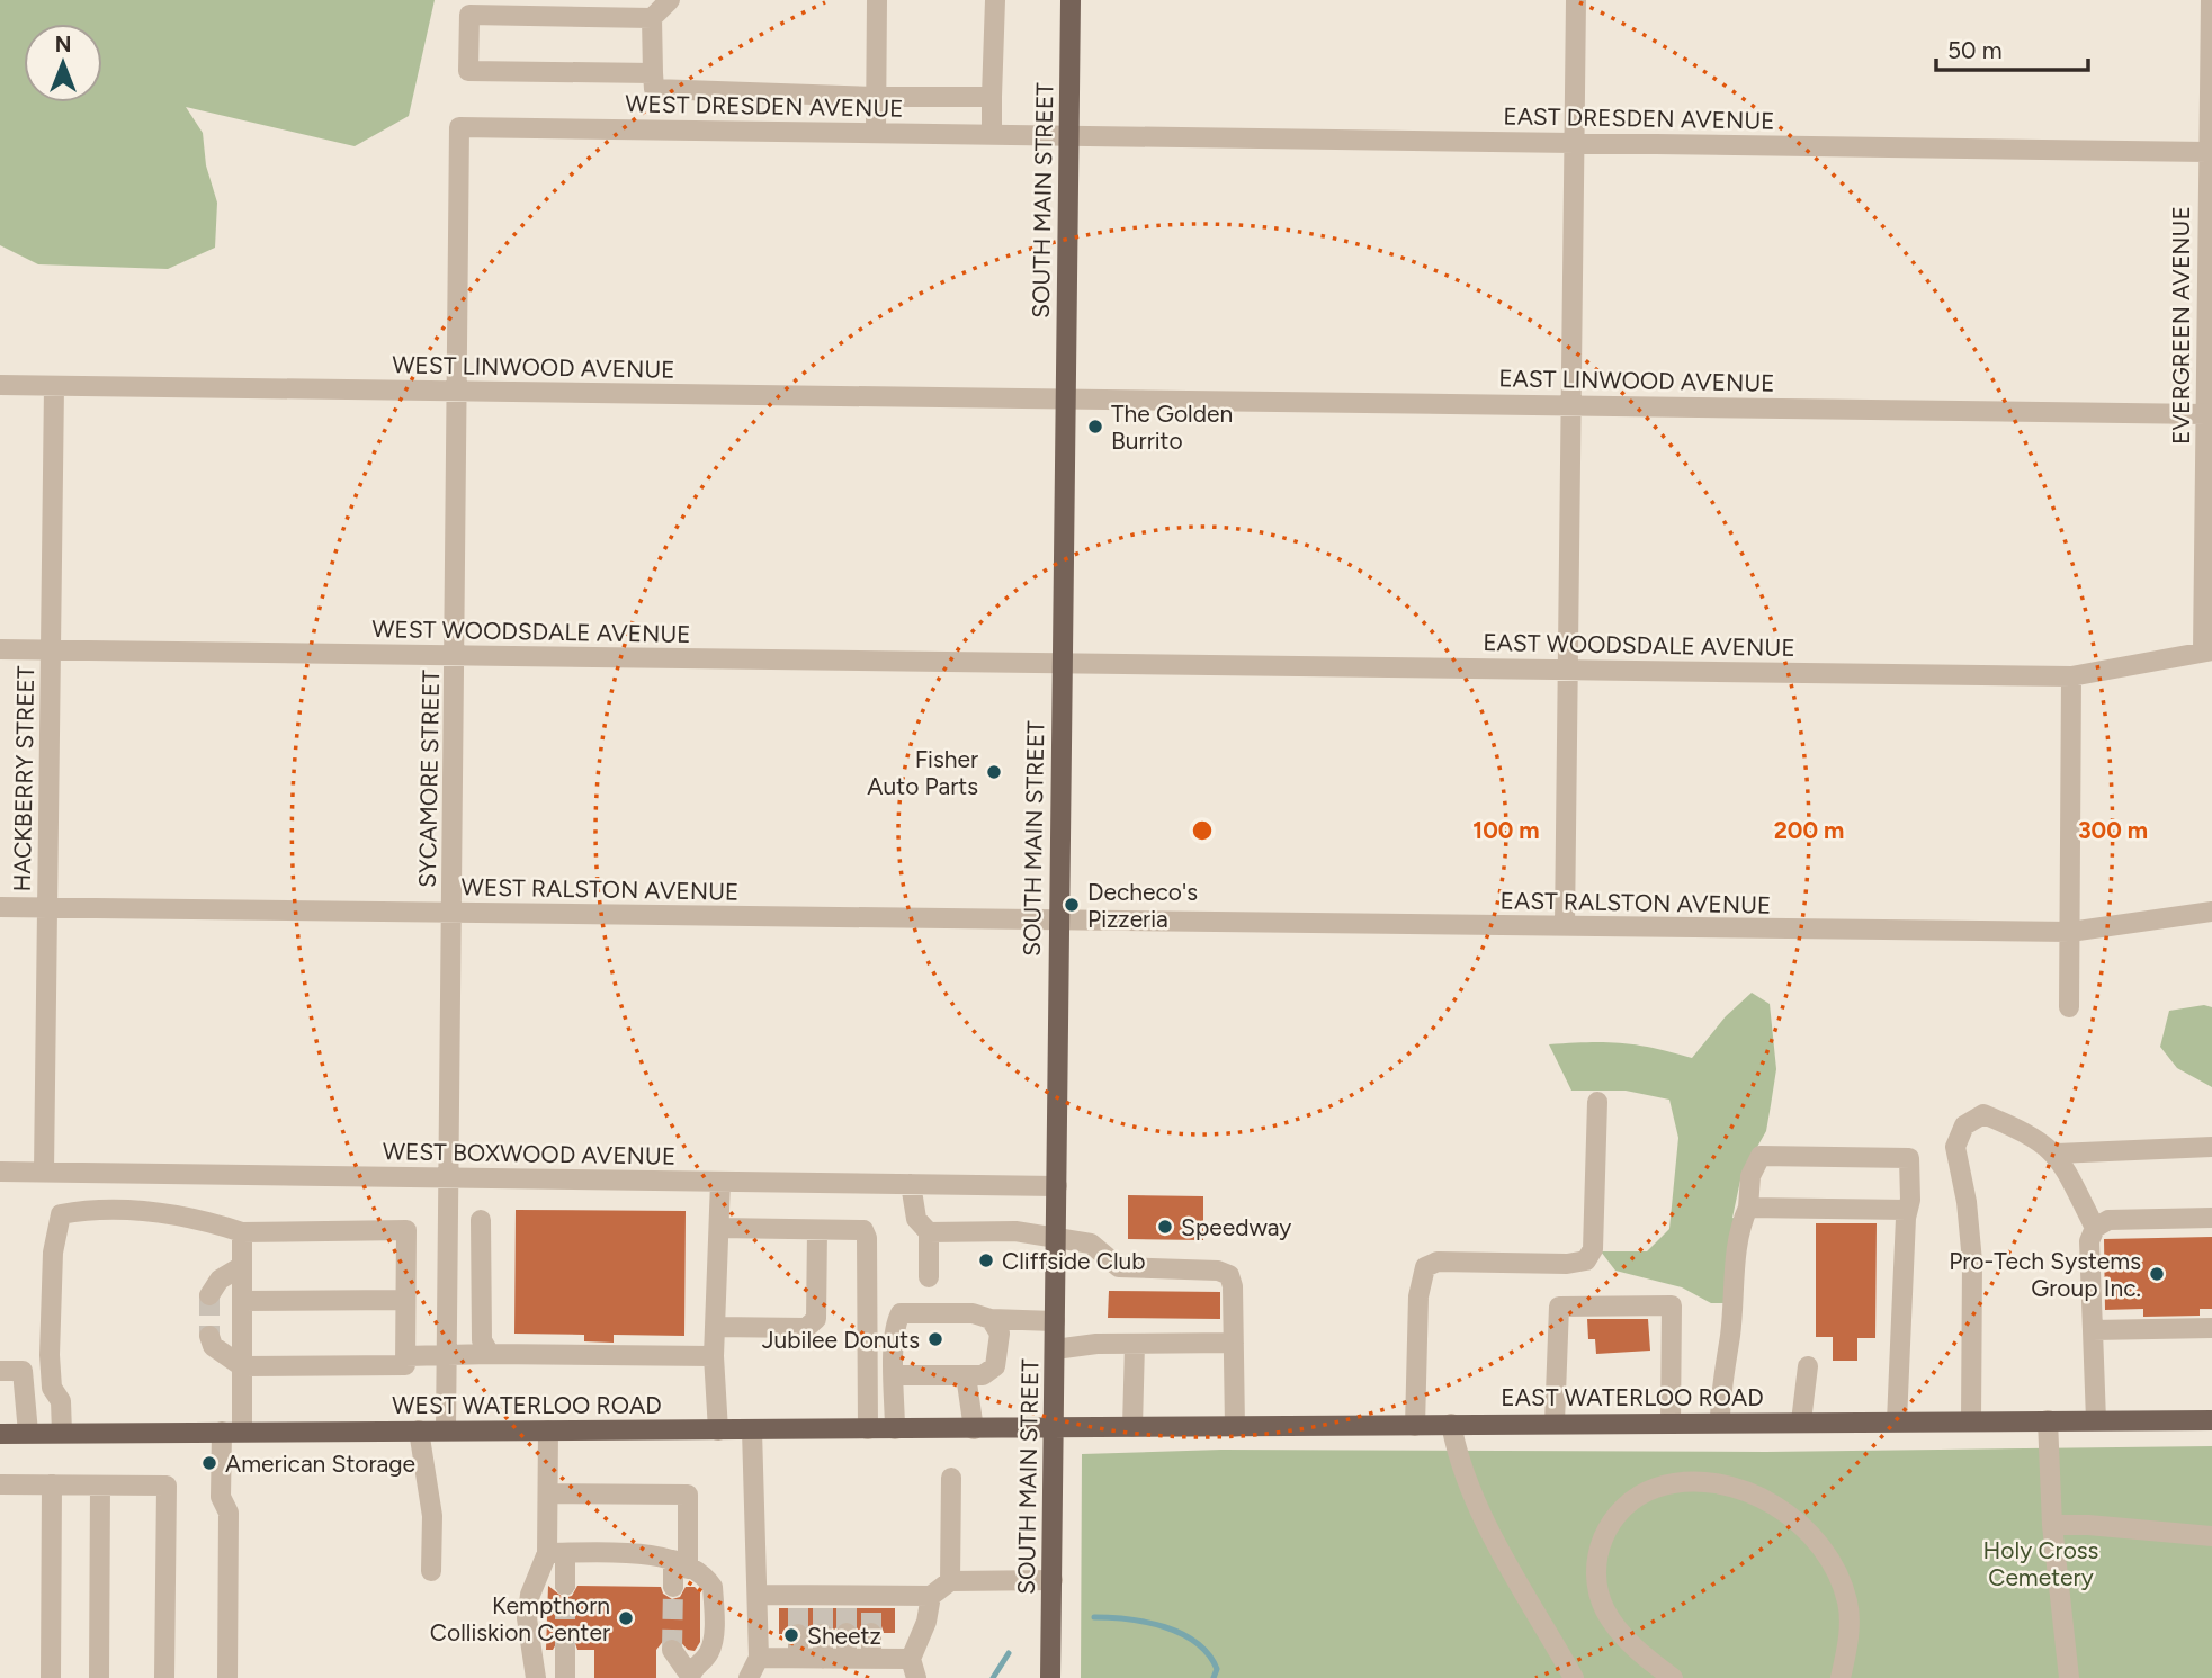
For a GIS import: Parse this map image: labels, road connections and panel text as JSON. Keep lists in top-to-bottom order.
{
  "streets": {
    "main road": ["SOUTH MAIN STREET", "EAST WATERLOO ROAD", "WEST WATERLOO ROAD"],
    "street": [
      "WEST DRESDEN AVENUE",
      "EAST DRESDEN AVENUE",
      "EVERGREEN AVENUE",
      "WEST LINWOOD AVENUE",
      "EAST LINWOOD AVENUE",
      "WEST WOODSDALE AVENUE",
      "EAST WOODSDALE AVENUE",
      "HACKBERRY STREET",
      "SYCAMORE STREET",
      "WEST RALSTON AVENUE",
      "EAST RALSTON AVENUE",
      "WEST BOXWOOD AVENUE"
    ]
  },
  "crossings": [
    ["WEST DRESDEN AVENUE", "EAST DRESDEN AVENUE"],
    ["WEST DRESDEN AVENUE", "SOUTH MAIN STREET"],
    ["WEST DRESDEN AVENUE", "SYCAMORE STREET"],
    ["EAST DRESDEN AVENUE", "SOUTH MAIN STREET"],
    ["EAST DRESDEN AVENUE", "EVERGREEN AVENUE"],
    ["SOUTH MAIN STREET", "WEST LINWOOD AVENUE"],
    ["SOUTH MAIN STREET", "EAST LINWOOD AVENUE"],
    ["SOUTH MAIN STREET", "WEST WOODSDALE AVENUE"],
    ["SOUTH MAIN STREET", "EAST WOODSDALE AVENUE"],
    ["SOUTH MAIN STREET", "WEST RALSTON AVENUE"],
    ["SOUTH MAIN STREET", "EAST RALSTON AVENUE"],
    ["SOUTH MAIN STREET", "WEST BOXWOOD AVENUE"],
    ["SOUTH MAIN STREET", "EAST WATERLOO ROAD"],
    ["SOUTH MAIN STREET", "WEST WATERLOO ROAD"],
    ["EVERGREEN AVENUE", "EAST LINWOOD AVENUE"],
    ["EVERGREEN AVENUE", "EAST WOODSDALE AVENUE"],
    ["WEST LINWOOD AVENUE", "EAST LINWOOD AVENUE"],
    ["WEST LINWOOD AVENUE", "HACKBERRY STREET"],
    ["WEST LINWOOD AVENUE", "SYCAMORE STREET"],
    ["WEST WOODSDALE AVENUE", "EAST WOODSDALE AVENUE"],
    ["WEST WOODSDALE AVENUE", "HACKBERRY STREET"],
    ["WEST WOODSDALE AVENUE", "SYCAMORE STREET"],
    ["HACKBERRY STREET", "WEST RALSTON AVENUE"],
    ["HACKBERRY STREET", "WEST BOXWOOD AVENUE"],
    ["SYCAMORE STREET", "WEST RALSTON AVENUE"],
    ["SYCAMORE STREET", "WEST BOXWOOD AVENUE"],
    ["SYCAMORE STREET", "WEST WATERLOO ROAD"],
    ["WEST RALSTON AVENUE", "EAST RALSTON AVENUE"],
    ["EAST WATERLOO ROAD", "WEST WATERLOO ROAD"]
  ],
  "parks": ["Holy Cross Cemetery"],
  "places": [
    "The Golden Burrito",
    "Fisher Auto Parts",
    "Decheco's Pizzeria",
    "Speedway",
    "Cliffside Club",
    "Pro-Tech Systems Group Inc.",
    "Jubilee Donuts",
    "American Storage",
    "Kempthorn Colliskion Center",
    "Sheetz"
  ],
  "scale_bar": "50 m",
  "north": "top",
  "rings": ["100 m", "200 m", "300 m"]
}
